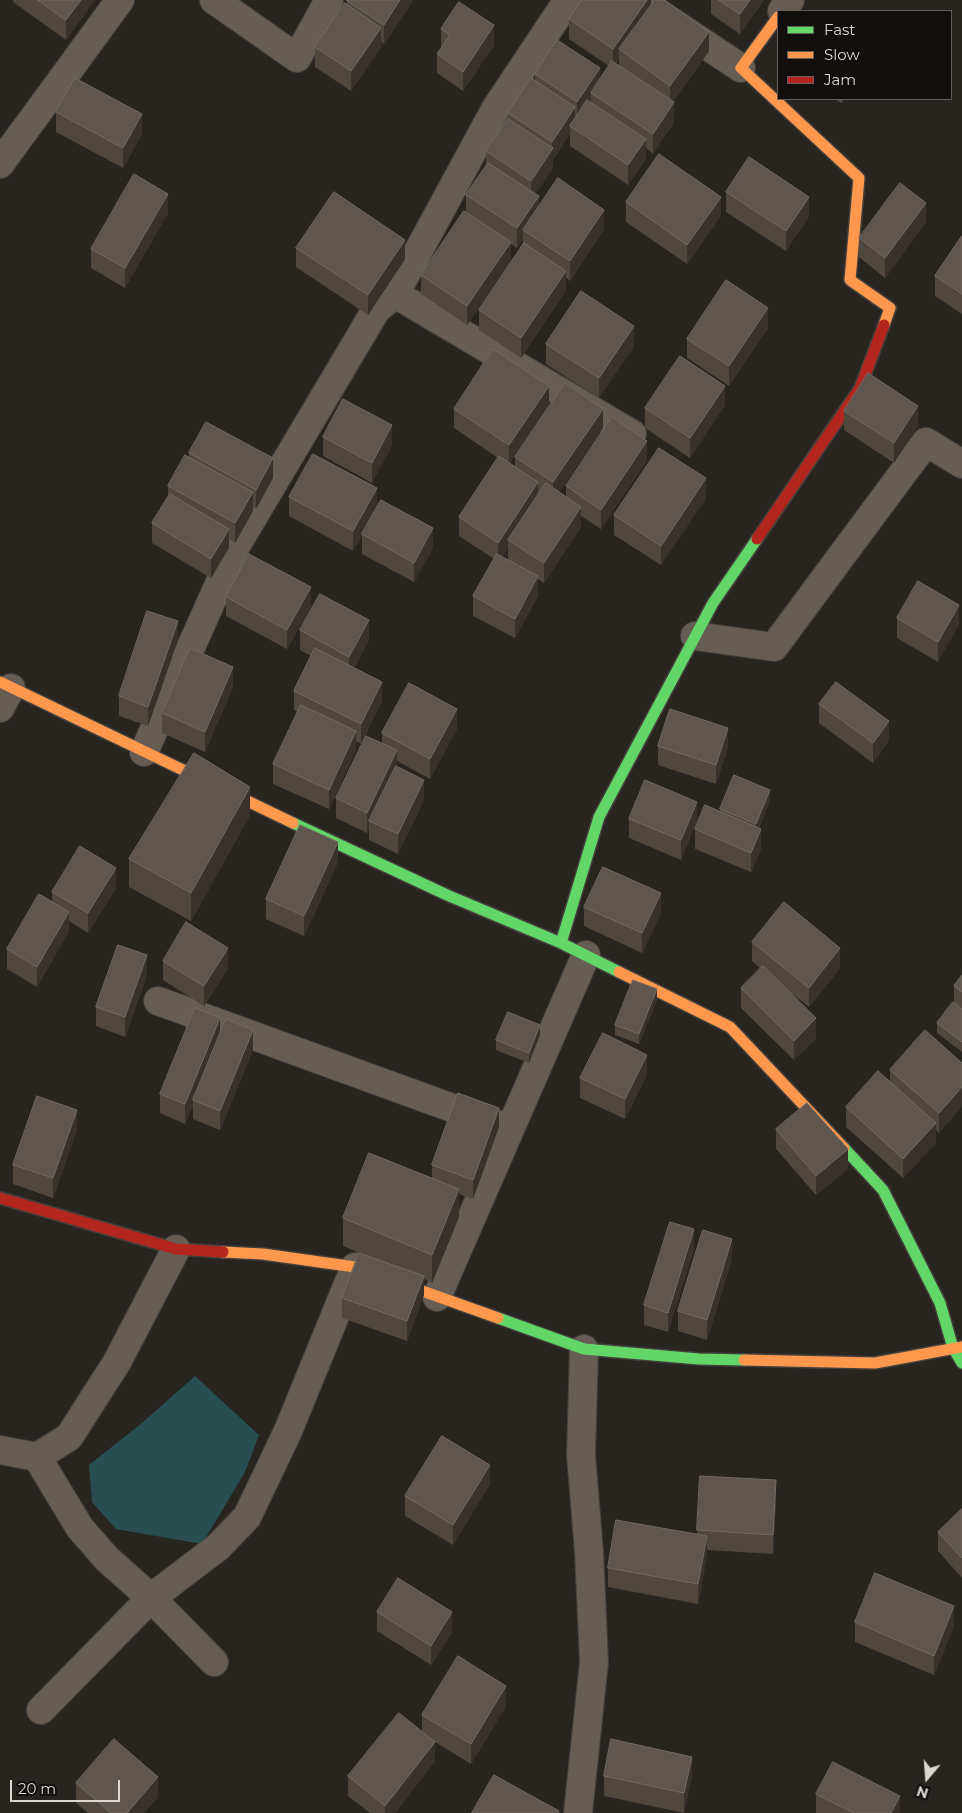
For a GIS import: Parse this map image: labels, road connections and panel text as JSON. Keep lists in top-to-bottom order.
{
  "legend": ["Fast", "Slow", "Jam"],
  "scale_bar": "20 m",
  "north": "bottom"
}
